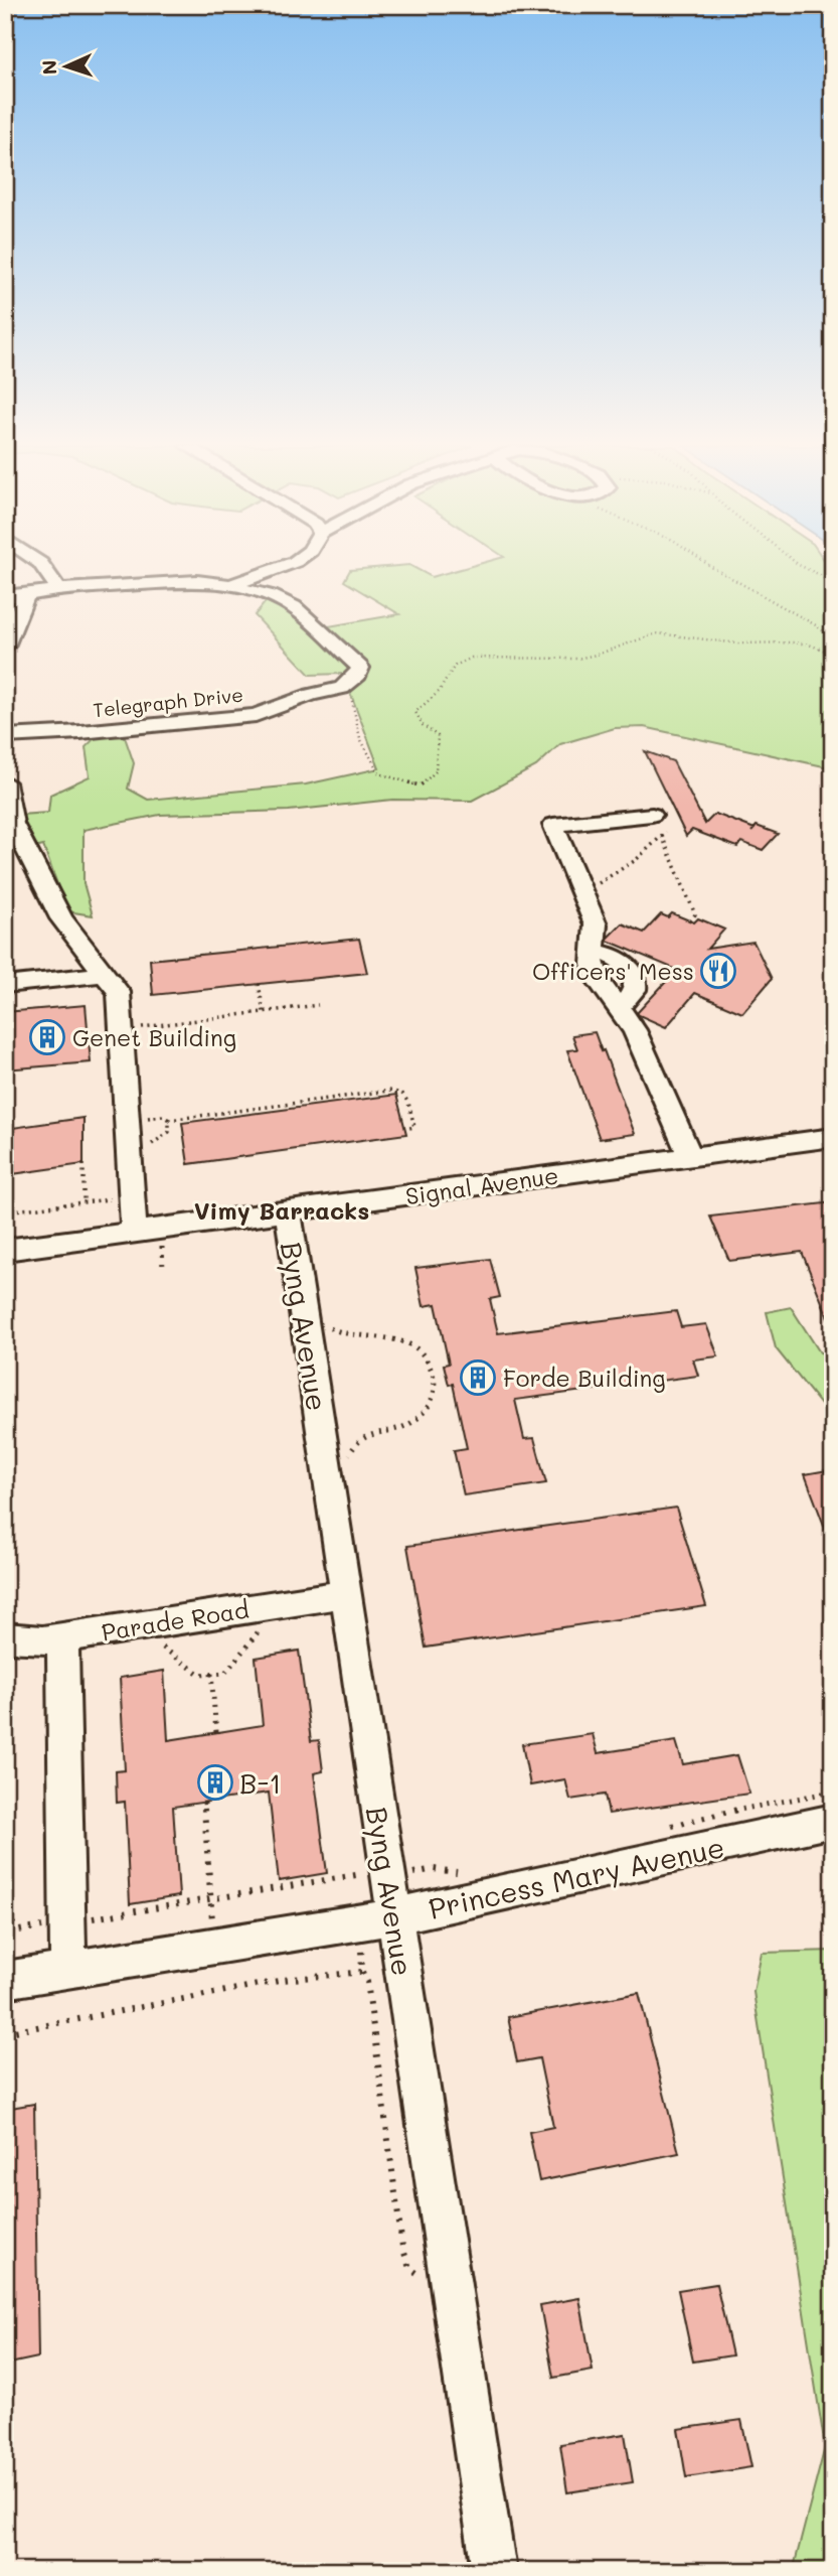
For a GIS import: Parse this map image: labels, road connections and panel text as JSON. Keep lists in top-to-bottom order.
{
  "streets": {
    "street": [
      "Telegraph Drive",
      "Signal Avenue",
      "Byng Avenue",
      "Parade Road",
      "Princess Mary Avenue"
    ]
  },
  "crossings": [
    ["Signal Avenue", "Byng Avenue"],
    ["Byng Avenue", "Parade Road"],
    ["Byng Avenue", "Princess Mary Avenue"]
  ],
  "districts": ["Vimy Barracks"],
  "places": {
    "restaurant": ["Officers' Mess"],
    "building": ["Genet Building", "Forde Building", "B-1"]
  },
  "north": "left"
}
